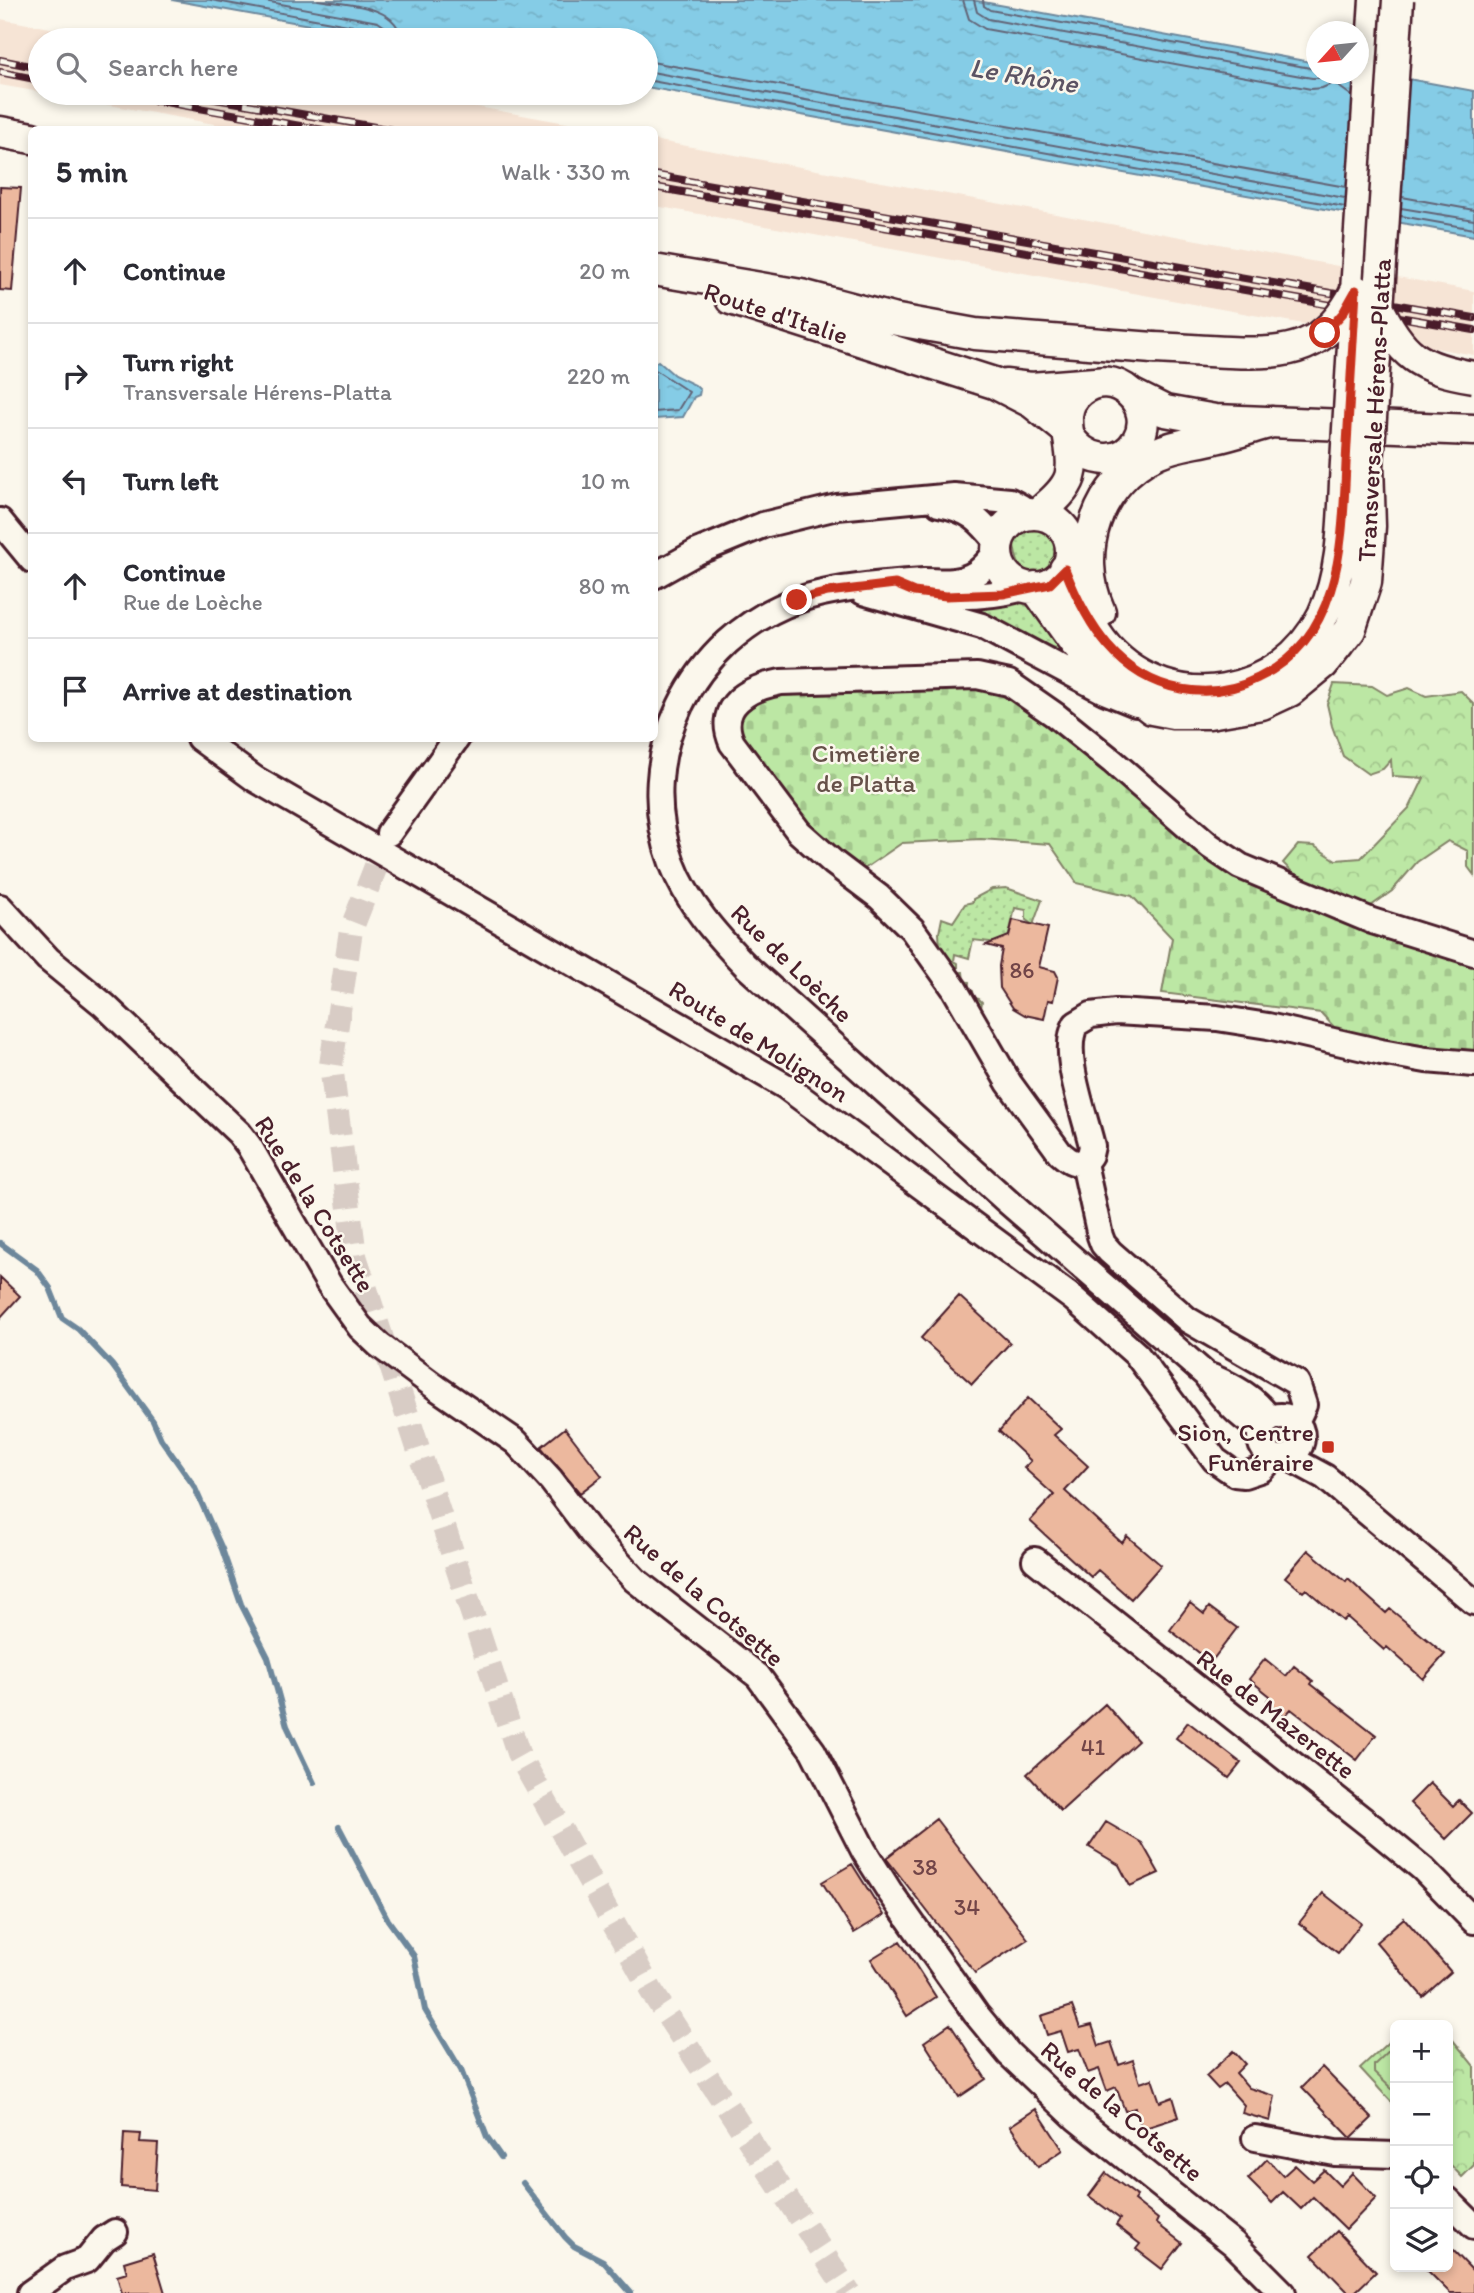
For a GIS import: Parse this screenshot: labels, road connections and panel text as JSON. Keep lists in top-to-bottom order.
{
  "streets": {
    "main road": ["Route d'Italie", "Transversale Hérens-Platta"],
    "street": [
      "Rue de Loèche",
      "Route de Molignon",
      "Rue de la Cotsette",
      "Rue de Mazerette"
    ]
  },
  "crossings": [
    ["Transversale Hérens-Platta", "Rue de Loèche"],
    ["Rue de Loèche", "Route de Molignon"]
  ],
  "water": ["Le Rhône"],
  "parks": ["Cimetière de Platta"],
  "places": {
    "transit": ["Sion, Centre Funéraire"]
  },
  "house_numbers": [
    "86",
    "41",
    "38",
    "34"
  ],
  "north": "bottom left",
  "page": {
    "search": "Search here",
    "heading": ["5 min", "Walk · 330 m"],
    "list": [
      ["Continue", "20 m"],
      ["Turn right", "Transversale Hérens-Platta", "220 m"],
      ["Turn left", "10 m"],
      ["Continue", "Rue de Loèche", "80 m"],
      "Arrive at destination"
    ],
    "map_buttons": ["+", "−"]
  }
}
